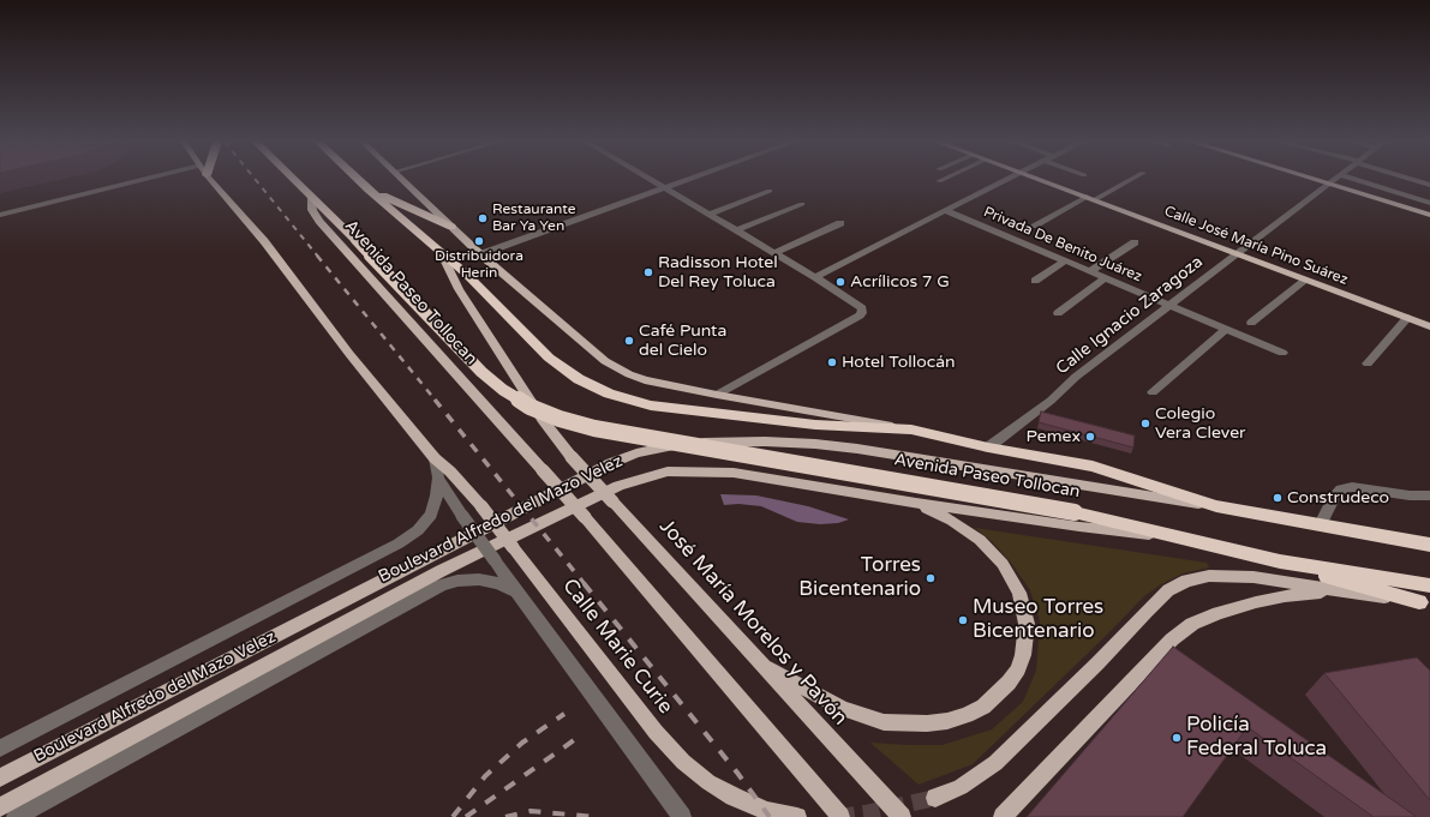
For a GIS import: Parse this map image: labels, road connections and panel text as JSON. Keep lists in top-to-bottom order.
{
  "streets": {
    "highway": ["Avenida Paseo Tollocan"],
    "main road": [
      "Calle José María Pino Suárez",
      "Boulevard Alfredo del Mazo Velez",
      "José María Morelos y Pavón",
      "Calle Marie Curie"
    ],
    "street": ["Privada De Benito Juárez", "Calle Ignacio Zaragoza"]
  },
  "crossings": [
    ["Privada De Benito Juárez", "Calle Ignacio Zaragoza"],
    ["Calle José María Pino Suárez", "Calle Ignacio Zaragoza"],
    ["Avenida Paseo Tollocan", "Calle Ignacio Zaragoza"],
    ["Avenida Paseo Tollocan", "Boulevard Alfredo del Mazo Velez"],
    ["Avenida Paseo Tollocan", "José María Morelos y Pavón"]
  ],
  "places": [
    "Restaurante Bar Ya Yen",
    "Distribuidora Herin",
    "Radisson Hotel Del Rey Toluca",
    "Acrílicos 7 G",
    "Café Punta del Cielo",
    "Hotel Tollocán",
    "Colegio Vera Clever",
    "Pemex",
    "Construdeco",
    "Torres Bicentenario",
    "Museo Torres Bicentenario",
    "Policía Federal Toluca"
  ]
}
